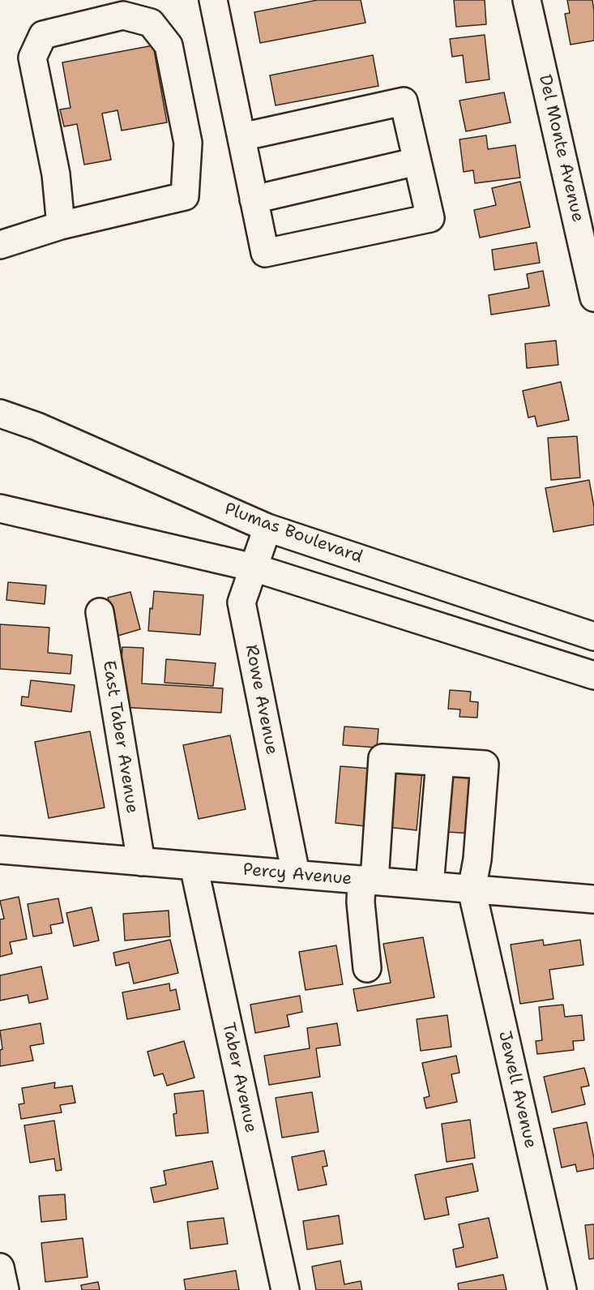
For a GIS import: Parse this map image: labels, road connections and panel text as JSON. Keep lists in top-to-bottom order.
{
  "streets": {
    "street": [
      "Del Monte Avenue",
      "Plumas Boulevard",
      "Rowe Avenue",
      "East Taber Avenue",
      "Percy Avenue",
      "Taber Avenue",
      "Jewell Avenue"
    ]
  },
  "crossings": [
    ["Plumas Boulevard", "Rowe Avenue"],
    ["Rowe Avenue", "Percy Avenue"],
    ["East Taber Avenue", "Percy Avenue"],
    ["Percy Avenue", "Taber Avenue"],
    ["Percy Avenue", "Jewell Avenue"]
  ]
}
